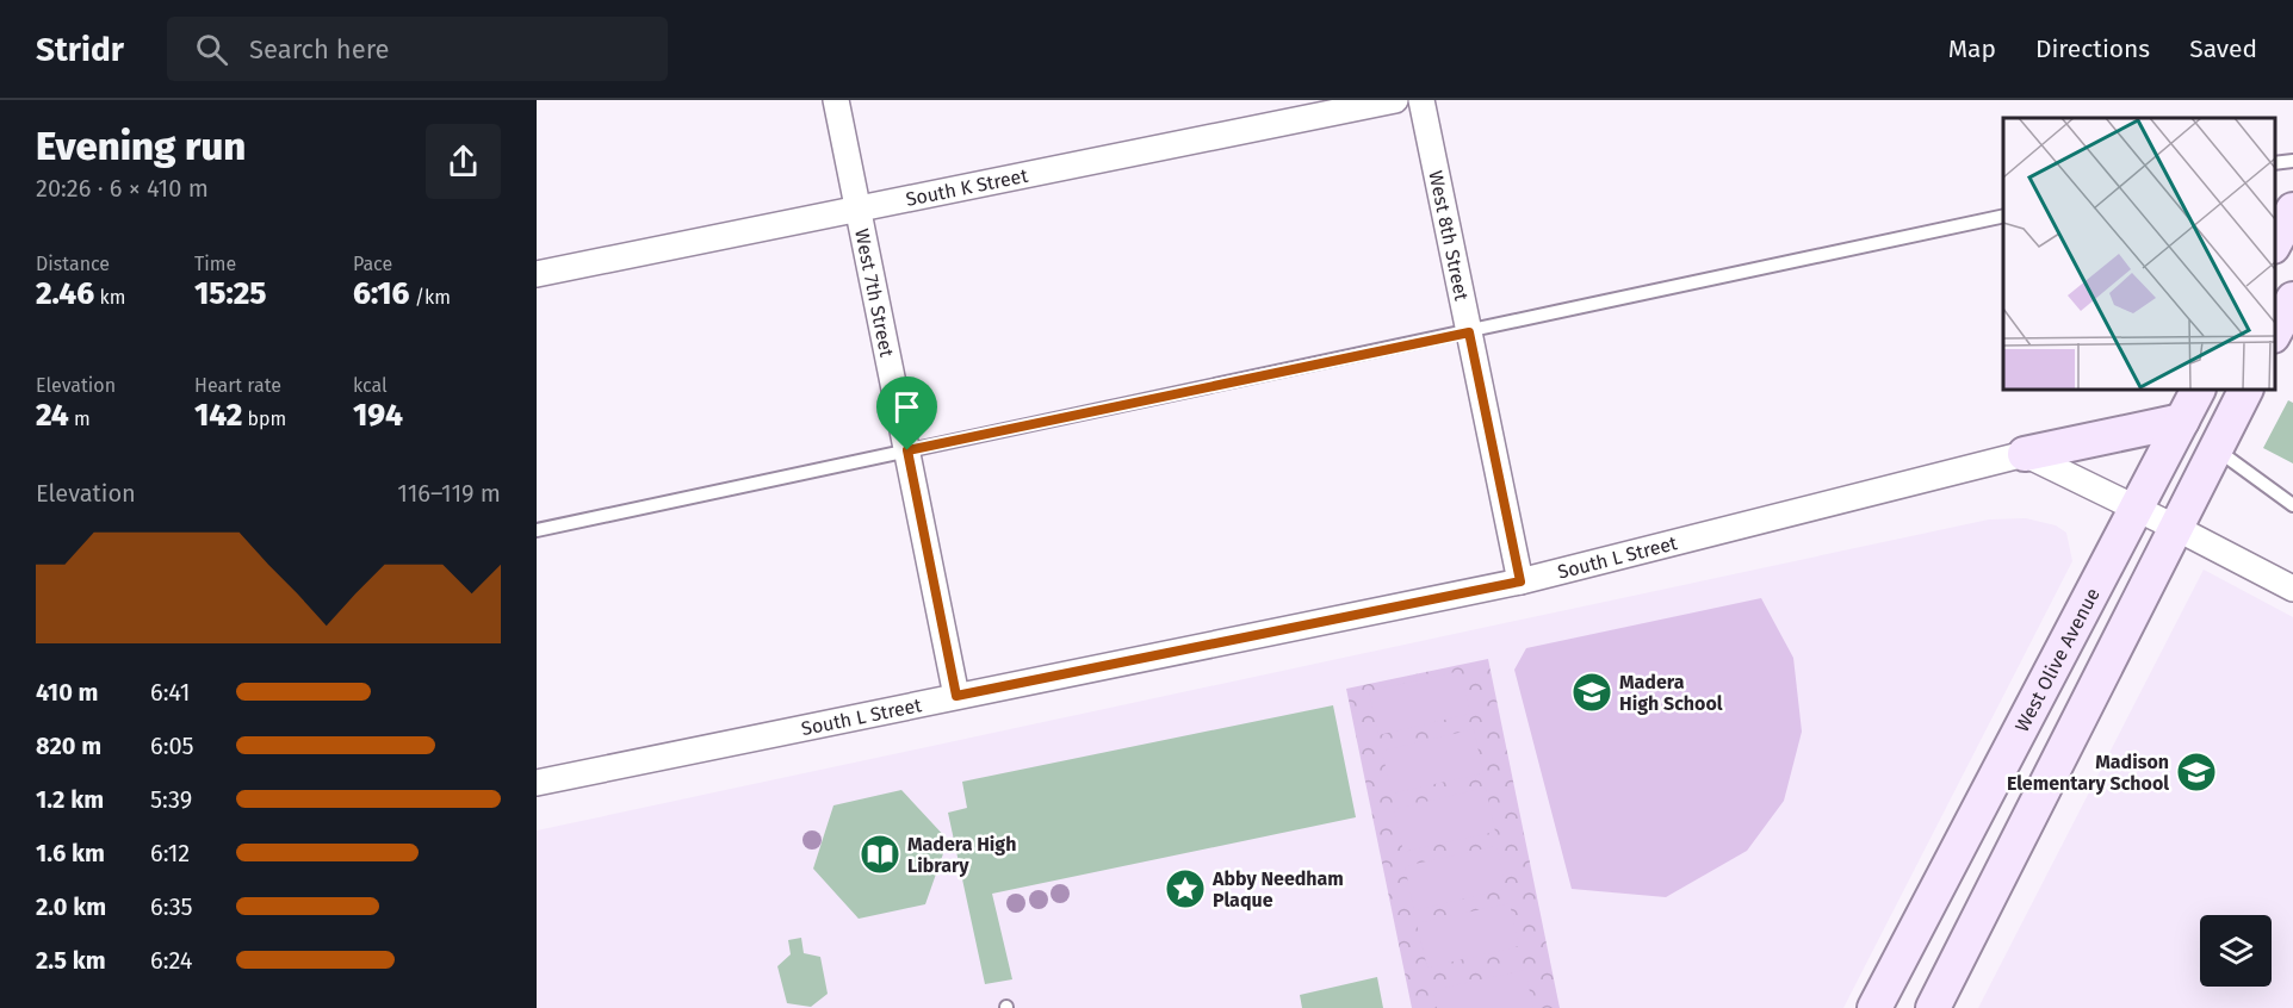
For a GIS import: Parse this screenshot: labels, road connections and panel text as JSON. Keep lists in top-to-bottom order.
{
  "streets": {
    "main road": ["West Olive Avenue"],
    "street": [
      "South K Street",
      "West 8th Street",
      "West 7th Street",
      "South L Street"
    ]
  },
  "crossings": [
    ["South K Street", "West 7th Street"],
    ["West 8th Street", "South L Street"],
    ["West 7th Street", "South L Street"]
  ],
  "places": {
    "school or university": ["Madera High School", "Madison Elementary School"],
    "library": ["Madera High Library"],
    "place": ["Abby Needham Plaque"]
  },
  "page": {
    "header": "Stridr",
    "search": "Search here",
    "nav": ["Map", "Directions", "Saved"],
    "heading": ["Evening run", "20:26 · 6 × 410 m"],
    "stats": [
      ["Distance", "2.46 km"],
      ["Time", "15:25"],
      ["Pace", "6:16 /km"],
      ["Elevation", "24 m"],
      ["Heart rate", "142 bpm"],
      ["kcal", "194"]
    ],
    "chart": ["Elevation", "116–119 m"],
    "list": [
      {
        "name": "410 m",
        "note": "6:41"
      },
      {
        "name": "820 m",
        "note": "6:05"
      },
      {
        "name": "1.2 km",
        "note": "5:39"
      },
      {
        "name": "1.6 km",
        "note": "6:12"
      },
      {
        "name": "2.0 km",
        "note": "6:35"
      },
      {
        "name": "2.5 km",
        "note": "6:24"
      }
    ]
  }
}
